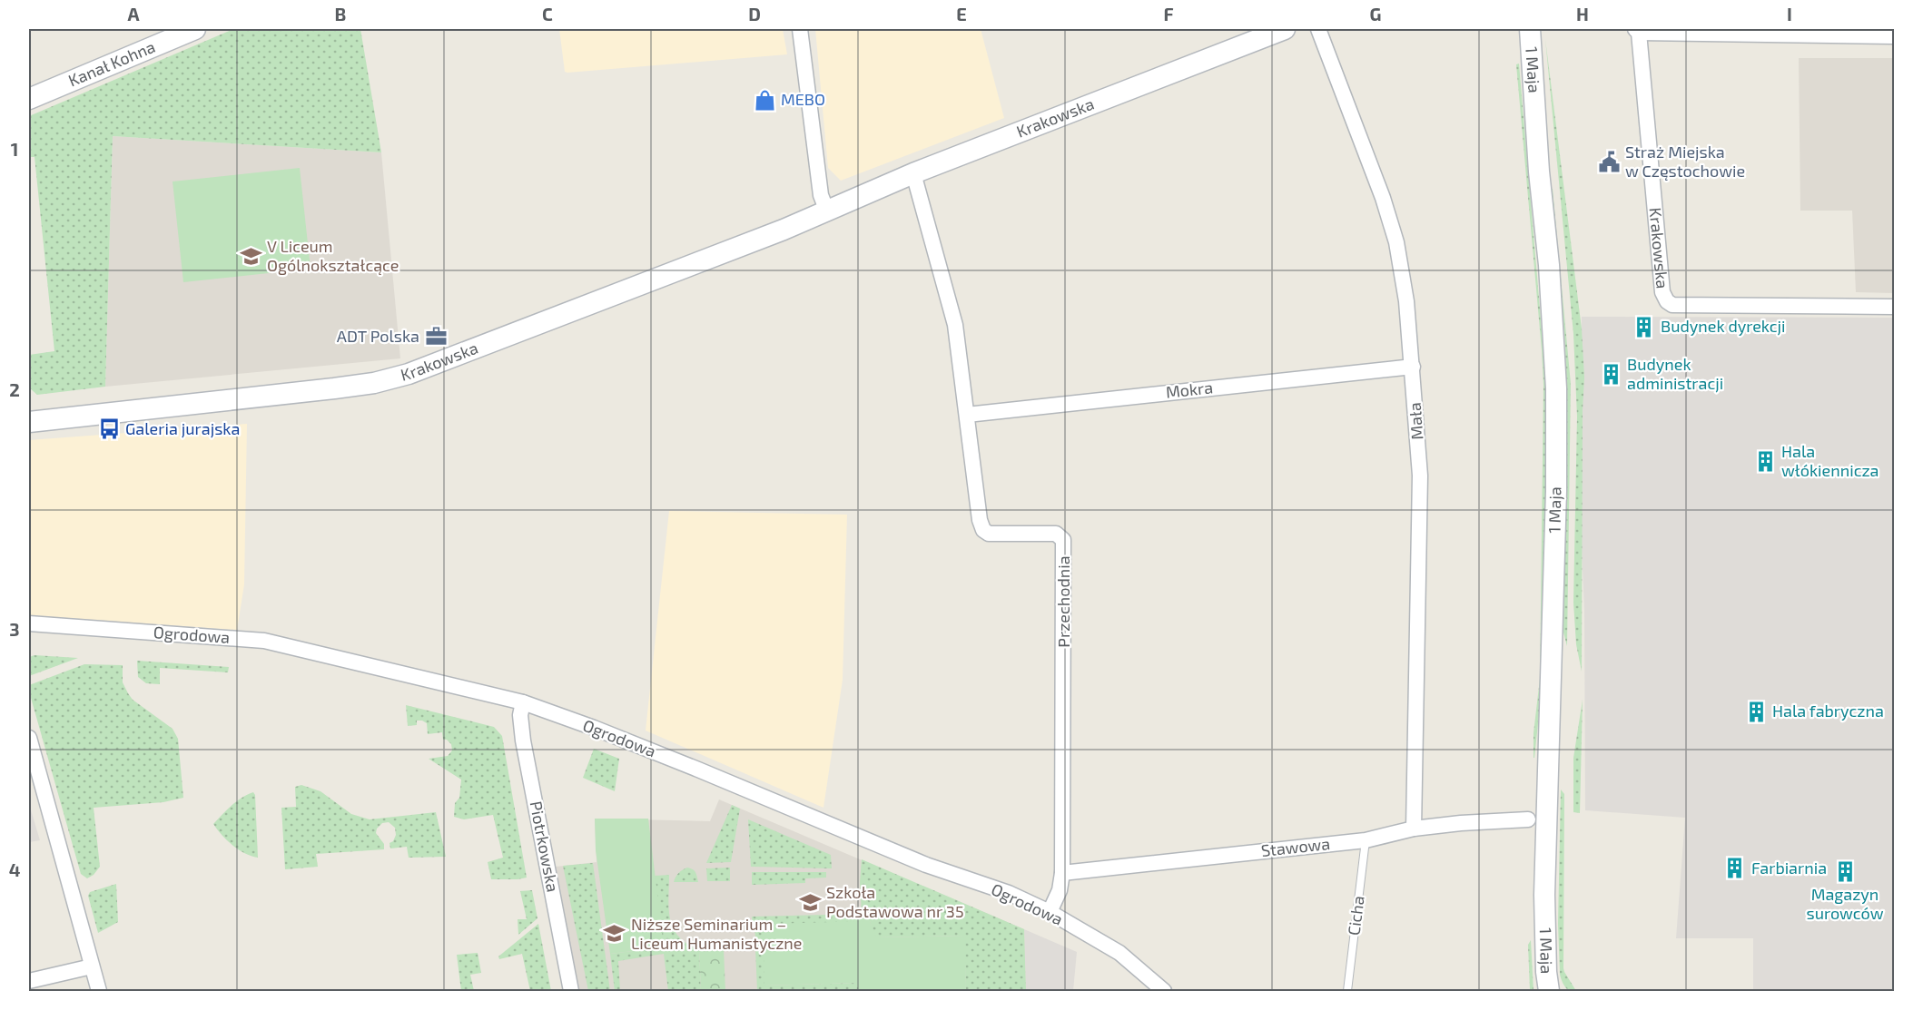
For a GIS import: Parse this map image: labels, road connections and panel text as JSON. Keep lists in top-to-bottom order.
{
  "streets": {
    "street": [
      "Kanał Kohna",
      "1 Maja",
      "Krakowska",
      "Mokra",
      "Mała",
      "Przechodnia",
      "Ogrodowa",
      "Piotrkowska",
      "Stawowa"
    ],
    "lane": ["Cicha"]
  },
  "crossings": [
    ["Krakowska", "Przechodnia"],
    ["Mokra", "Mała"],
    ["Mokra", "Przechodnia"],
    ["Mała", "Stawowa"],
    ["Przechodnia", "Ogrodowa"],
    ["Przechodnia", "Stawowa"],
    ["Ogrodowa", "Piotrkowska"],
    ["Stawowa", "Cicha"]
  ],
  "places": {
    "shop": ["MEBO"],
    "public building": ["Straż Miejska w Częstochowie"],
    "school or university": ["V Liceum Ogólnokształcące", "Szkoła Podstawowa nr 35", "Niższe Seminarium – Liceum Humanistyczne"],
    "building": [
      "Budynek dyrekcji",
      "Budynek administracji",
      "Hala włókiennicza",
      "Hala fabryczna",
      "Farbiarnia",
      "Magazyn surowców"
    ],
    "office": ["ADT Polska"],
    "bus stop": ["Galeria jurajska"]
  },
  "grid": {
    "columns": [
      "A",
      "B",
      "C",
      "D",
      "E",
      "F",
      "G",
      "H",
      "I"
    ],
    "rows": [
      "1",
      "2",
      "3",
      "4"
    ]
  }
}
